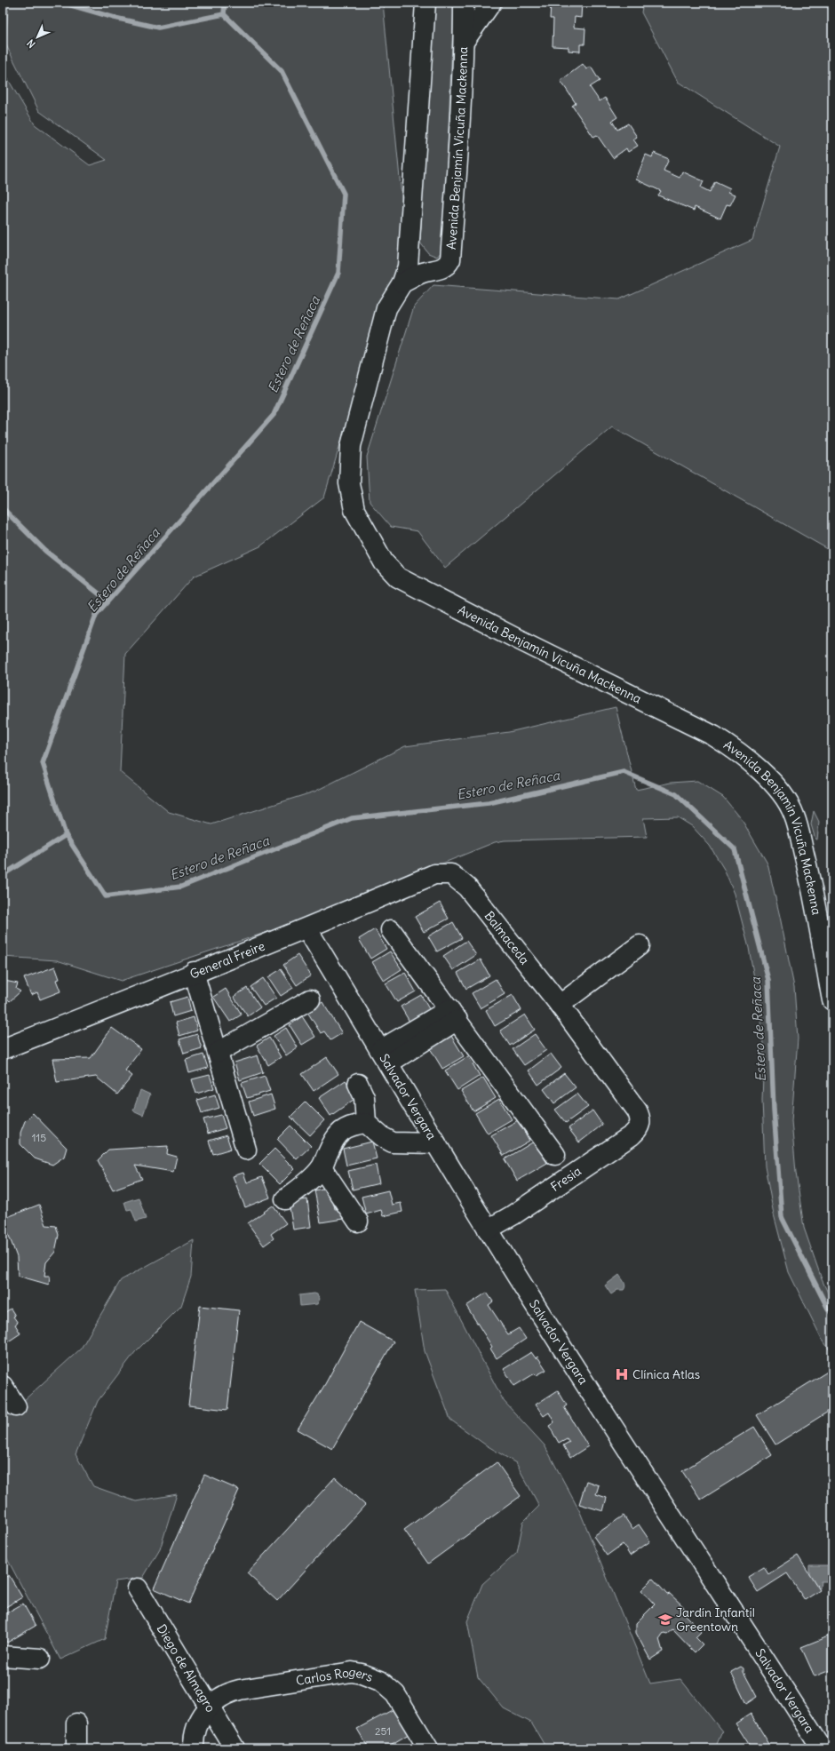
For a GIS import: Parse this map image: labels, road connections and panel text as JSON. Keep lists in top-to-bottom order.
{
  "streets": {
    "street": [
      "Avenida Benjamín Vicuña Mackenna",
      "Balmaceda",
      "General Freire",
      "Salvador Vergara",
      "Fresia",
      "Diego de Almagro",
      "Carlos Rogers"
    ]
  },
  "crossings": [
    ["Balmaceda", "General Freire"],
    ["Balmaceda", "Fresia"],
    ["General Freire", "Salvador Vergara"],
    ["Salvador Vergara", "Fresia"],
    ["Diego de Almagro", "Carlos Rogers"]
  ],
  "water": ["Estero de Reñaca"],
  "places": {
    "hospital": ["Clínica Atlas"],
    "school or university": ["Jardín Infantil Greentown"]
  },
  "house_numbers": ["115", "251"],
  "north": "bottom left"
}
